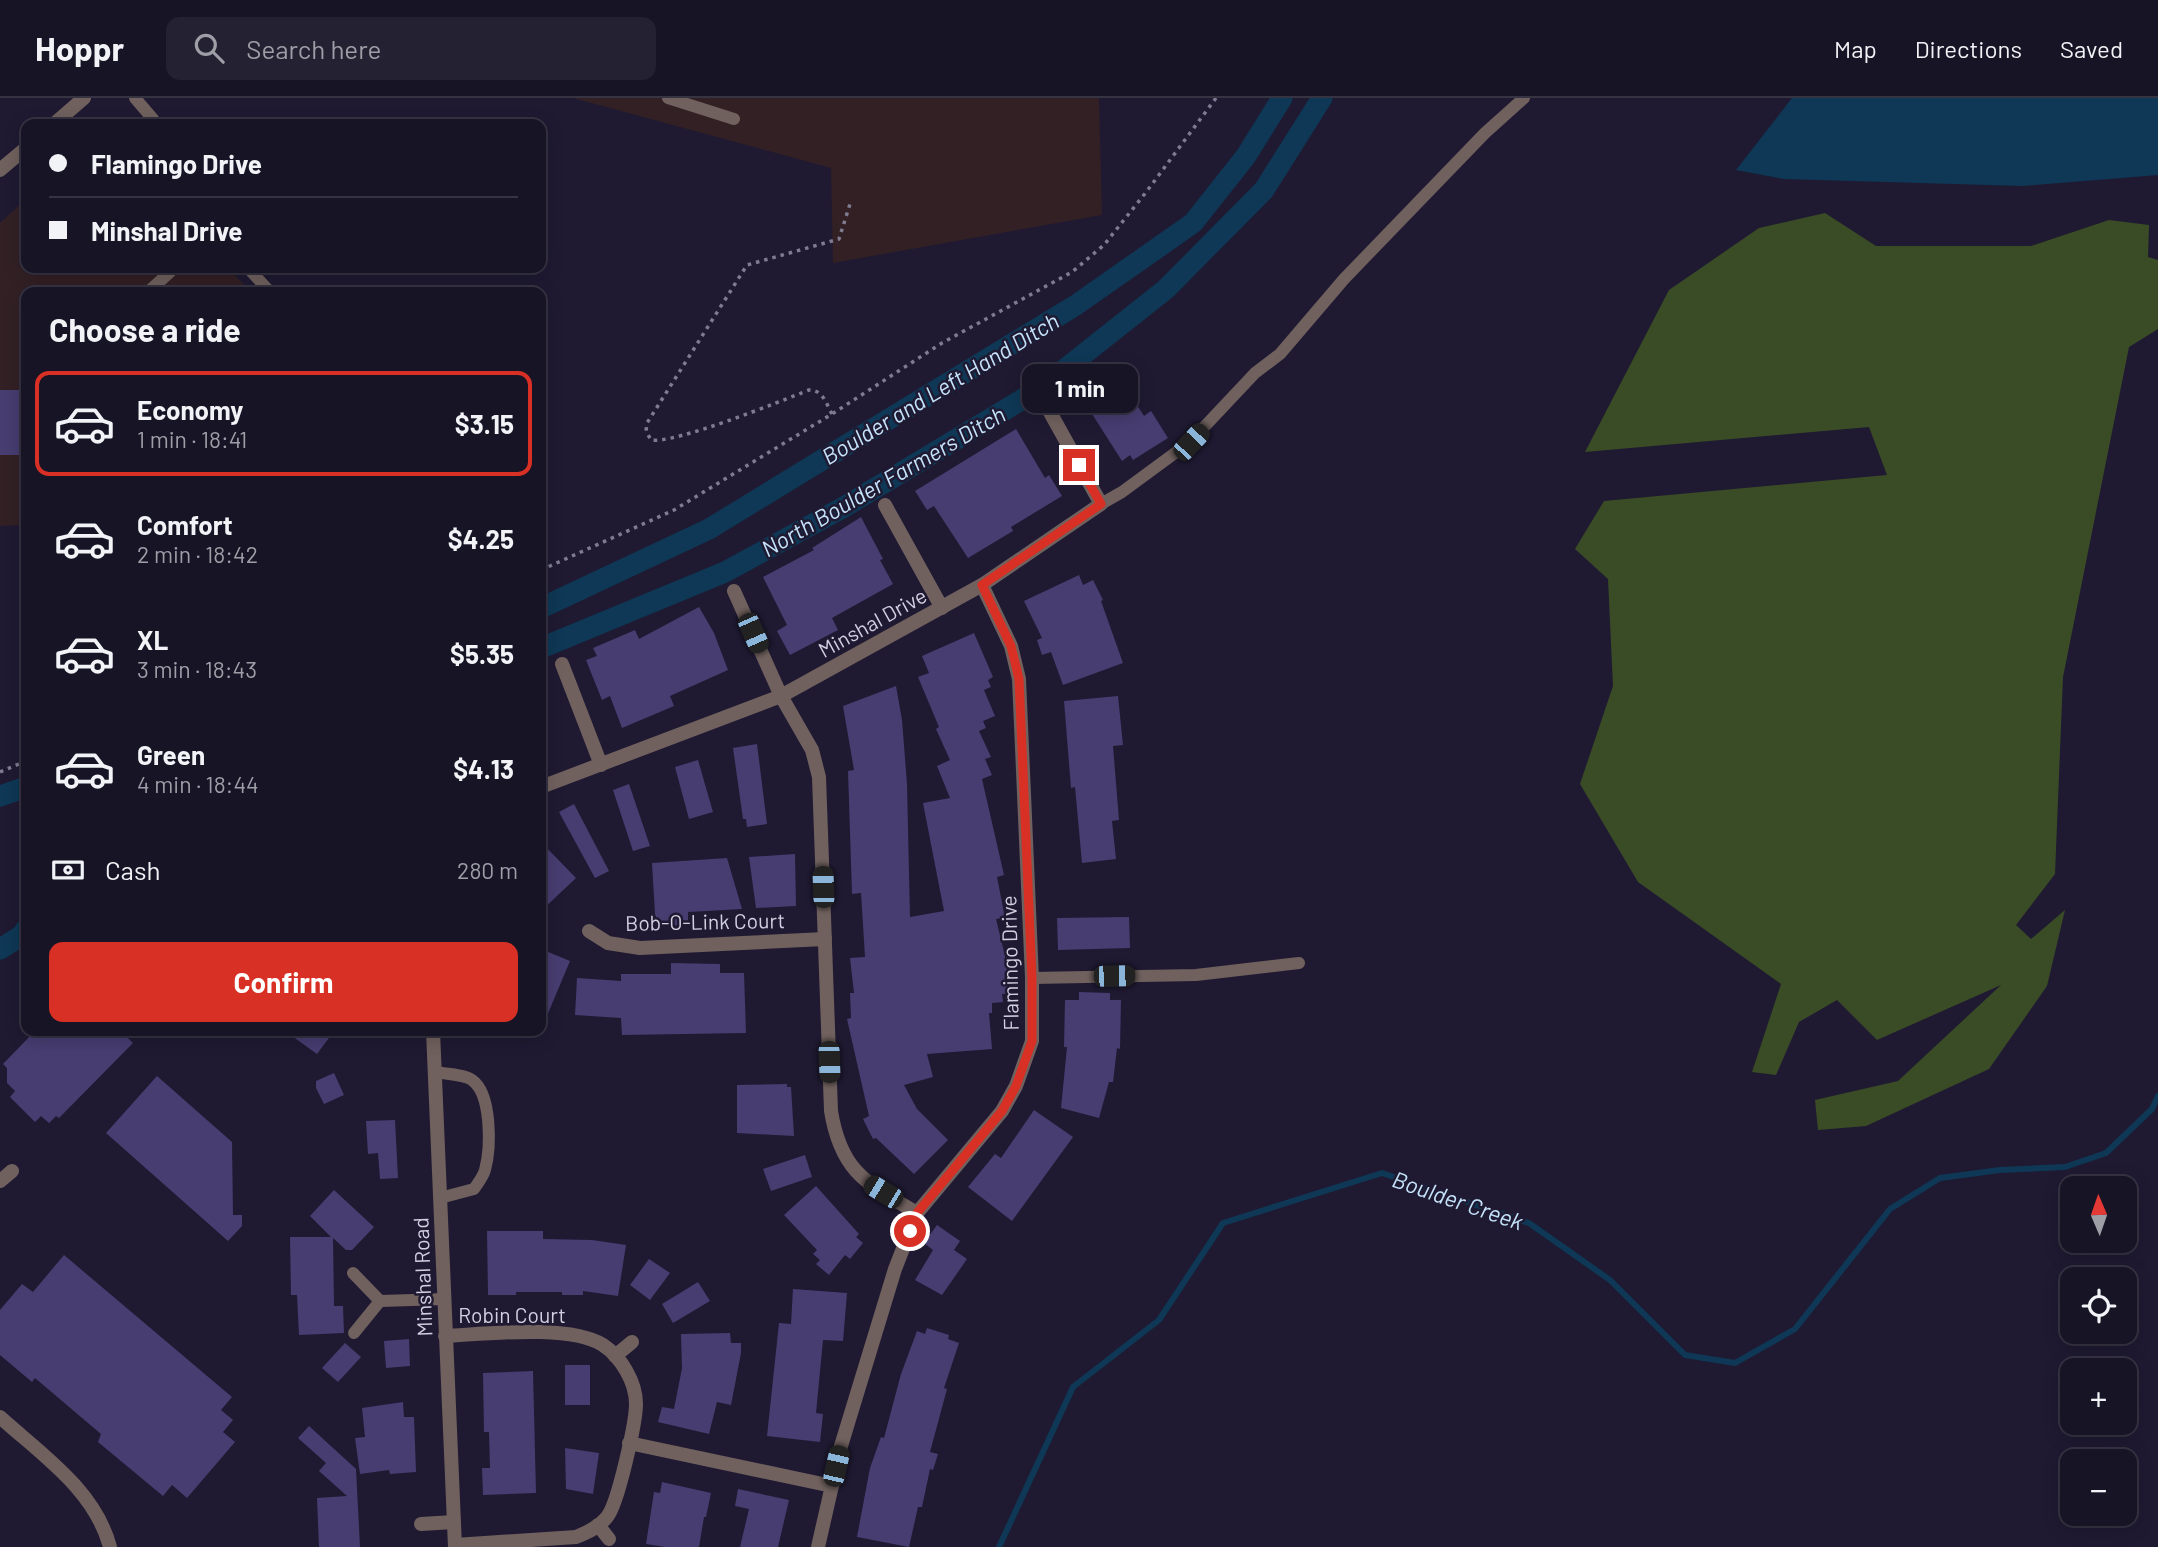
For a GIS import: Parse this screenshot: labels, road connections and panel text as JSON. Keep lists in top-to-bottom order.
{
  "streets": {
    "street": [
      "Minshal Drive",
      "Bob-O-Link Court",
      "Flamingo Drive",
      "Minshal Road",
      "Robin Court"
    ]
  },
  "crossings": [
    ["Minshal Drive", "Flamingo Drive"],
    ["Minshal Road", "Robin Court"]
  ],
  "water": ["Boulder and Left Hand Ditch", "North Boulder Farmers Ditch", "Boulder Creek"],
  "north": "top",
  "page": {
    "header": "Hoppr",
    "search": "Search here",
    "nav": ["Map", "Directions", "Saved"],
    "banner": ["Flamingo Drive", "Minshal Drive"],
    "heading": "Choose a ride",
    "bubble": "1 min",
    "list": [
      {
        "name": "Economy",
        "note": "1 min · 18:41",
        "value": "$3.15"
      },
      {
        "name": "Comfort",
        "note": "2 min · 18:42",
        "value": "$4.25"
      },
      {
        "name": "XL",
        "note": "3 min · 18:43",
        "value": "$5.35"
      },
      {
        "name": "Green",
        "note": "4 min · 18:44",
        "value": "$4.13"
      }
    ],
    "pay": ["Cash", "280 m"],
    "buttons": "Confirm",
    "map_buttons": ["+", "−"]
  }
}
